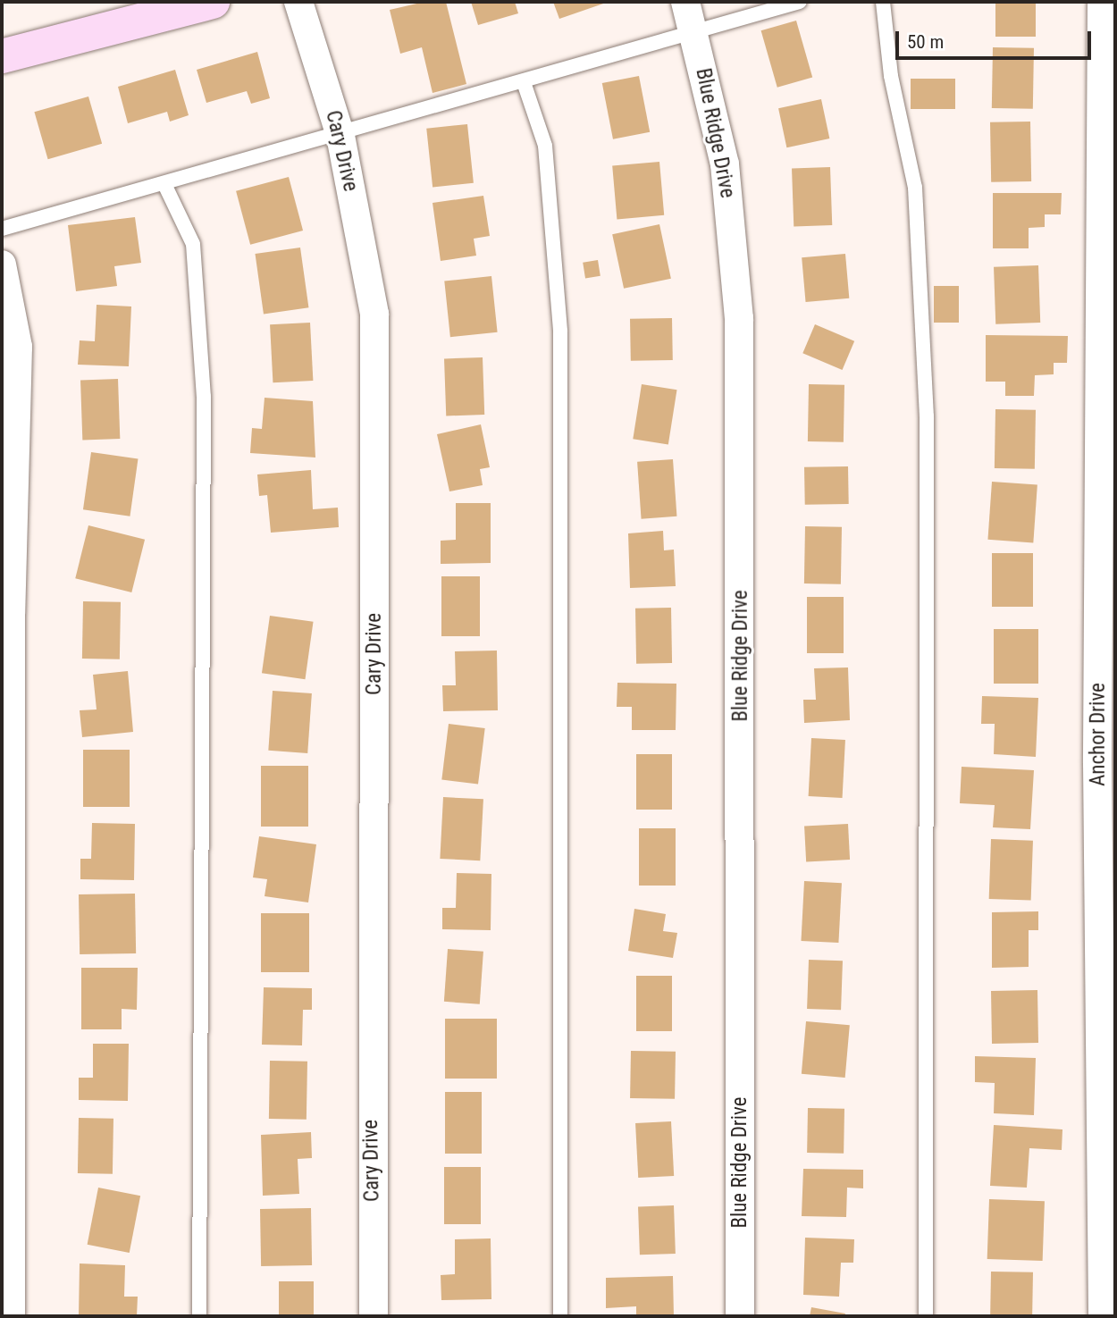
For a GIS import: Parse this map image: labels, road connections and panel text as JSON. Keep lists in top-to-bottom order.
{
  "streets": {
    "street": ["Blue Ridge Drive", "Cary Drive", "Anchor Drive"]
  },
  "scale_bar": "50 m"
}
